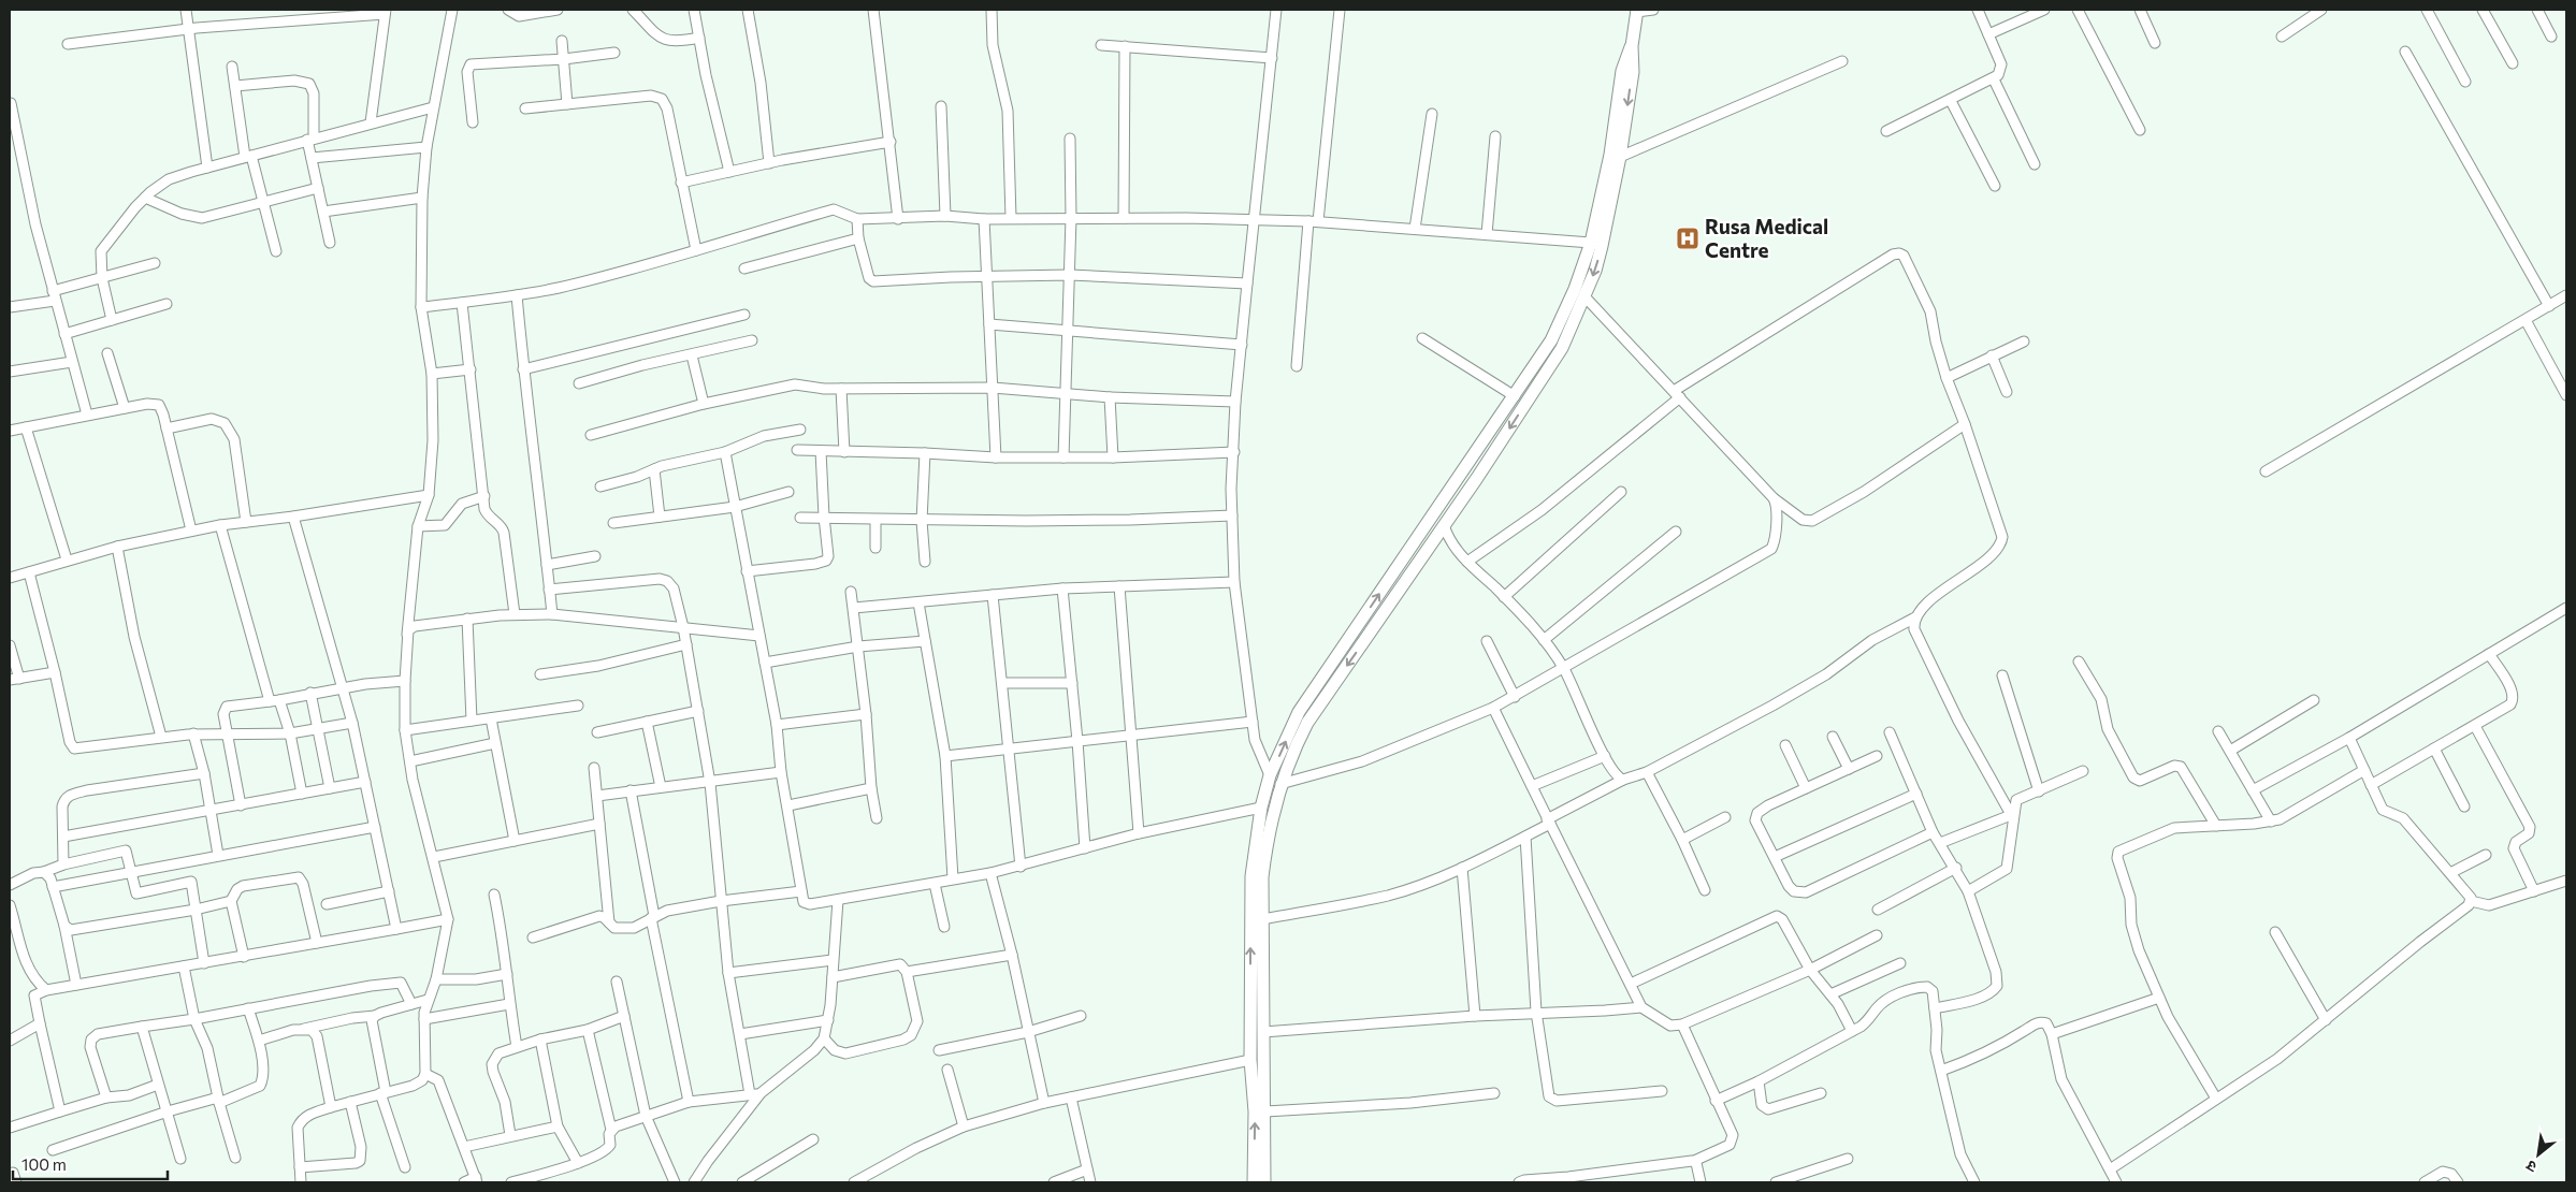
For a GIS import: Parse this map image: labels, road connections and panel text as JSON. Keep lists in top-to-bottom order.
{
  "places": {
    "hospital": ["Rusa Medical Centre"]
  },
  "scale_bar": "100 m",
  "north": "bottom left"
}
